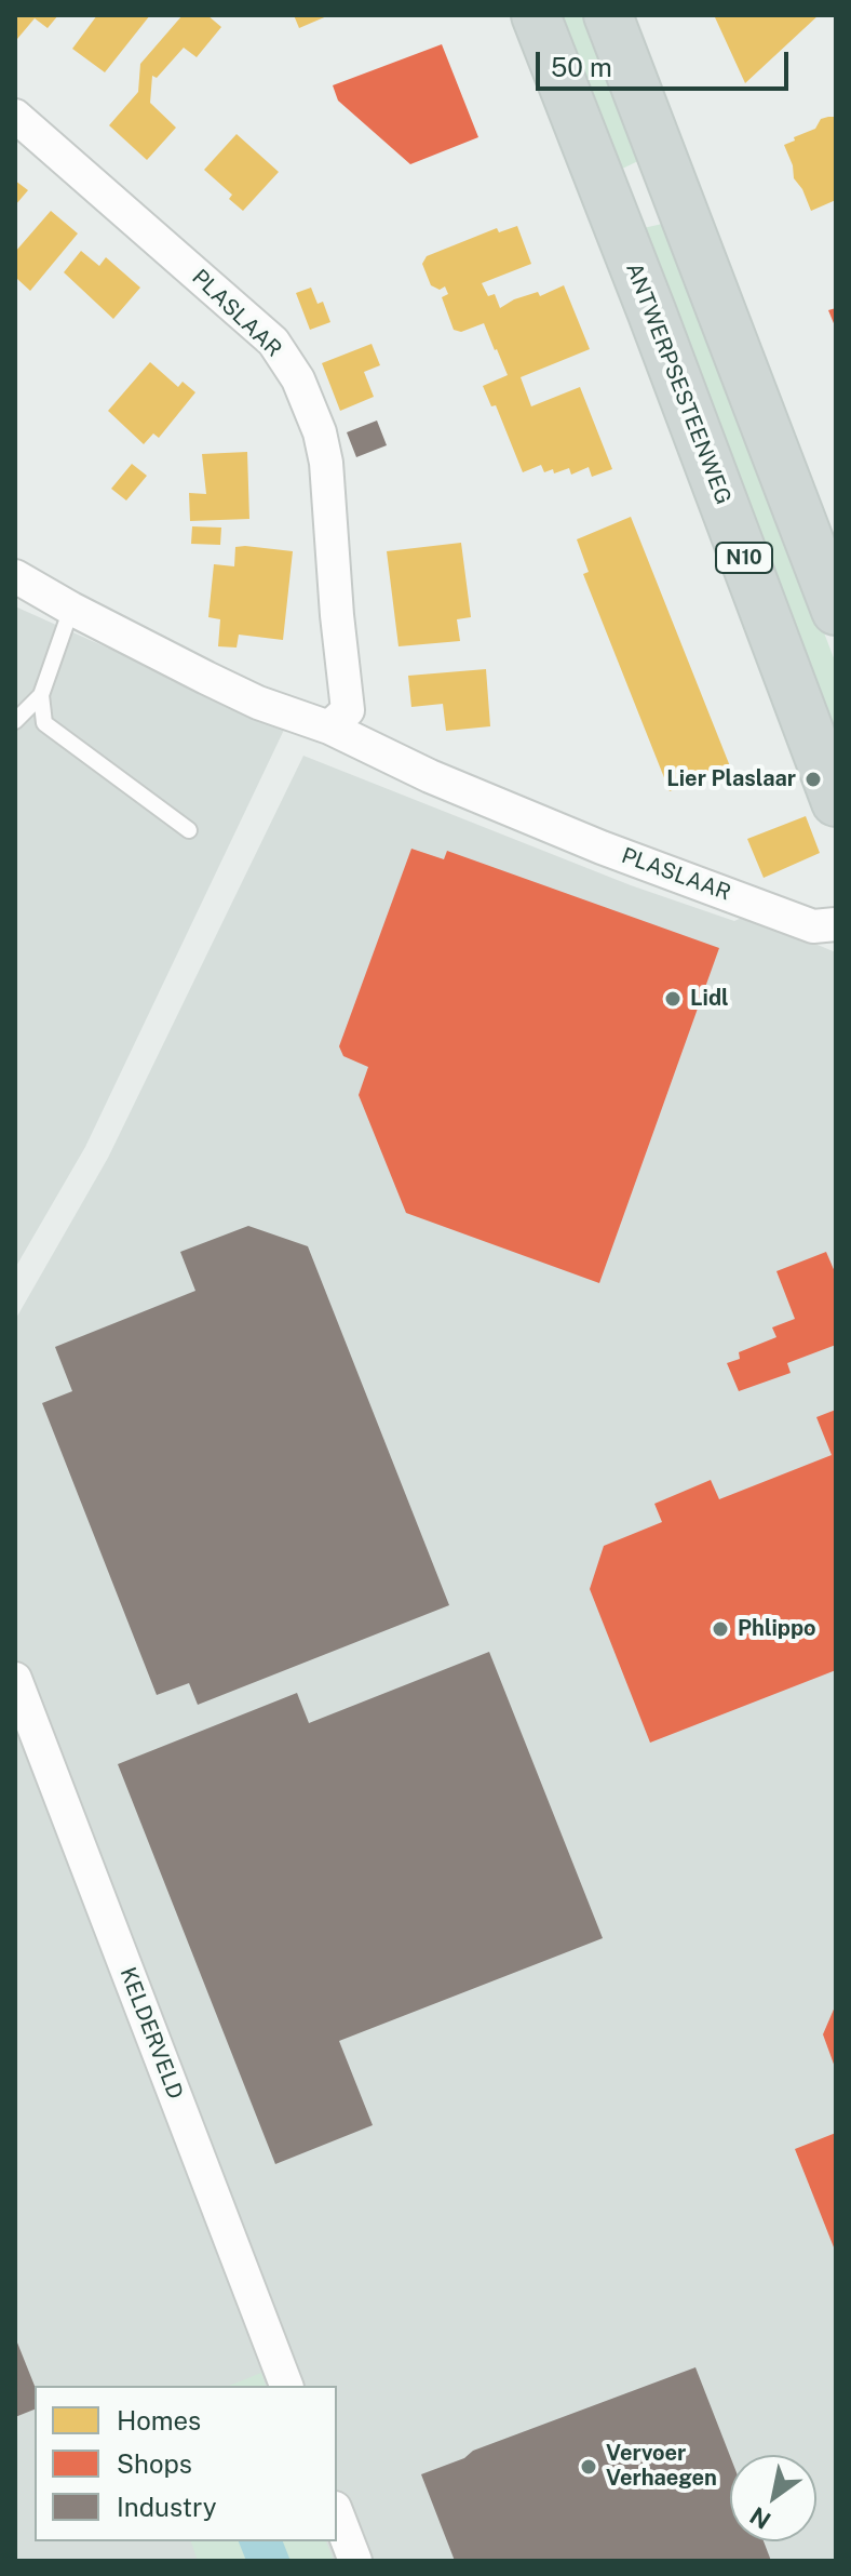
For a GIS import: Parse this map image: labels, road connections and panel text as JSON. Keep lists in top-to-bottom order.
{
  "streets": {
    "main road": ["ANTWERPSESTEENWEG", "N10"],
    "street": ["PLASLAAR", "KELDERVELD"]
  },
  "places": [
    "Lier Plaslaar",
    "Lidl",
    "Phlippo",
    "Vervoer Verhaegen"
  ],
  "legend": ["Homes", "Shops", "Industry"],
  "scale_bar": "50 m",
  "north": "bottom left"
}
